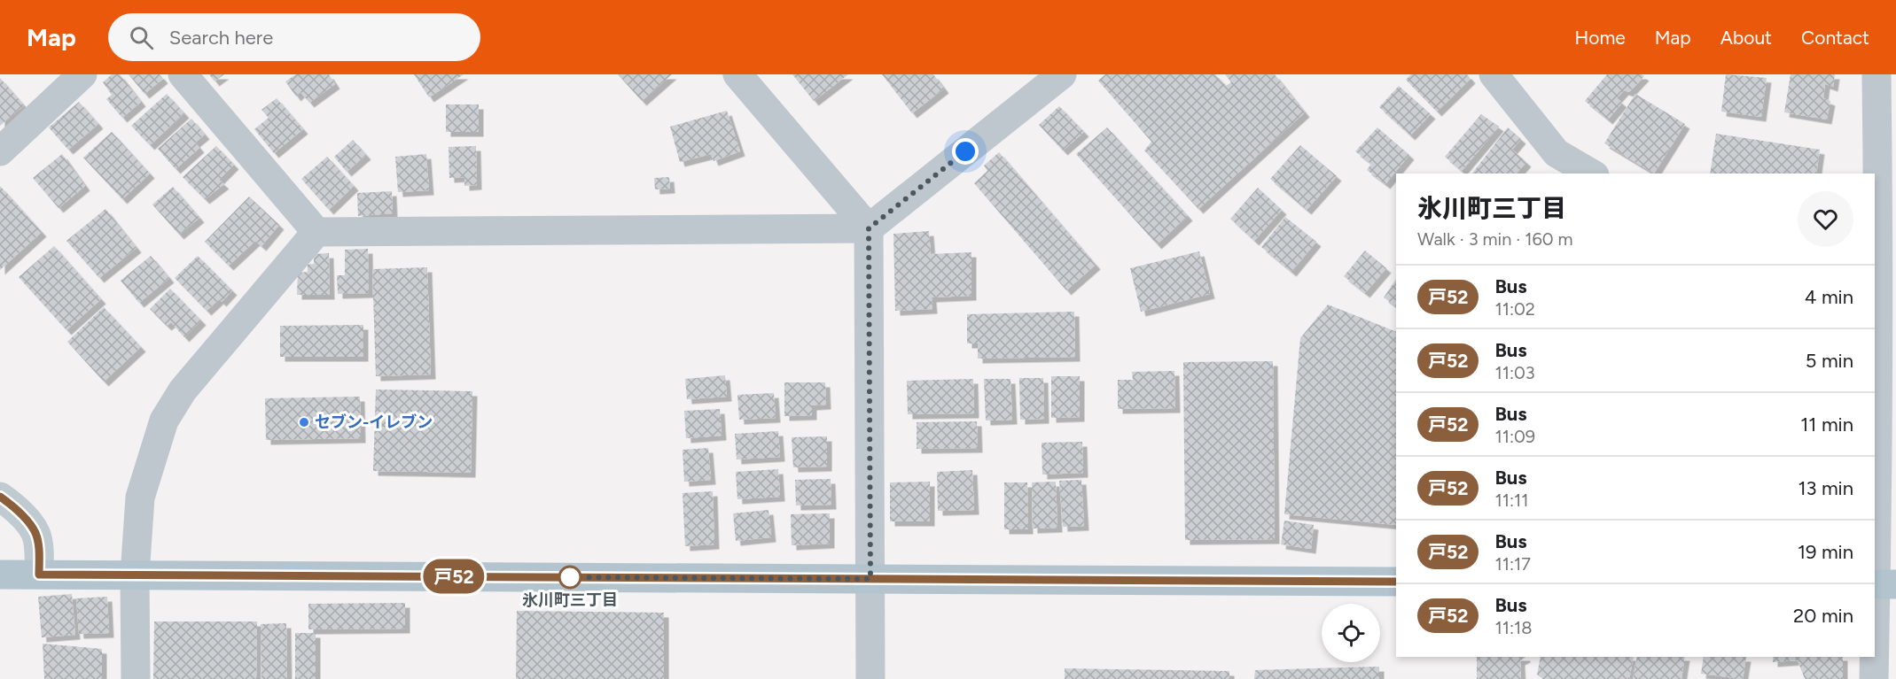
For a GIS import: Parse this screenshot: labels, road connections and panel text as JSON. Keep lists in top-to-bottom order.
{
  "places": ["セブン-イレブン", "氷川町三丁目"],
  "lines": ["bus line 戸52"],
  "page": {
    "header": "Map",
    "search": "Search here",
    "nav": [
      "Home",
      "Map",
      "About",
      "Contact"
    ],
    "on_map": "戸52",
    "heading": ["氷川町三丁目", "Walk · 3 min · 160 m"],
    "list": [
      {
        "mark": "戸52",
        "name": "Bus",
        "note": "11:02",
        "value": "4 min"
      },
      {
        "mark": "戸52",
        "name": "Bus",
        "note": "11:03",
        "value": "5 min"
      },
      {
        "mark": "戸52",
        "name": "Bus",
        "note": "11:09",
        "value": "11 min"
      },
      {
        "mark": "戸52",
        "name": "Bus",
        "note": "11:11",
        "value": "13 min"
      },
      {
        "mark": "戸52",
        "name": "Bus",
        "note": "11:17",
        "value": "19 min"
      },
      {
        "mark": "戸52",
        "name": "Bus",
        "note": "11:18",
        "value": "20 min"
      }
    ]
  }
}
